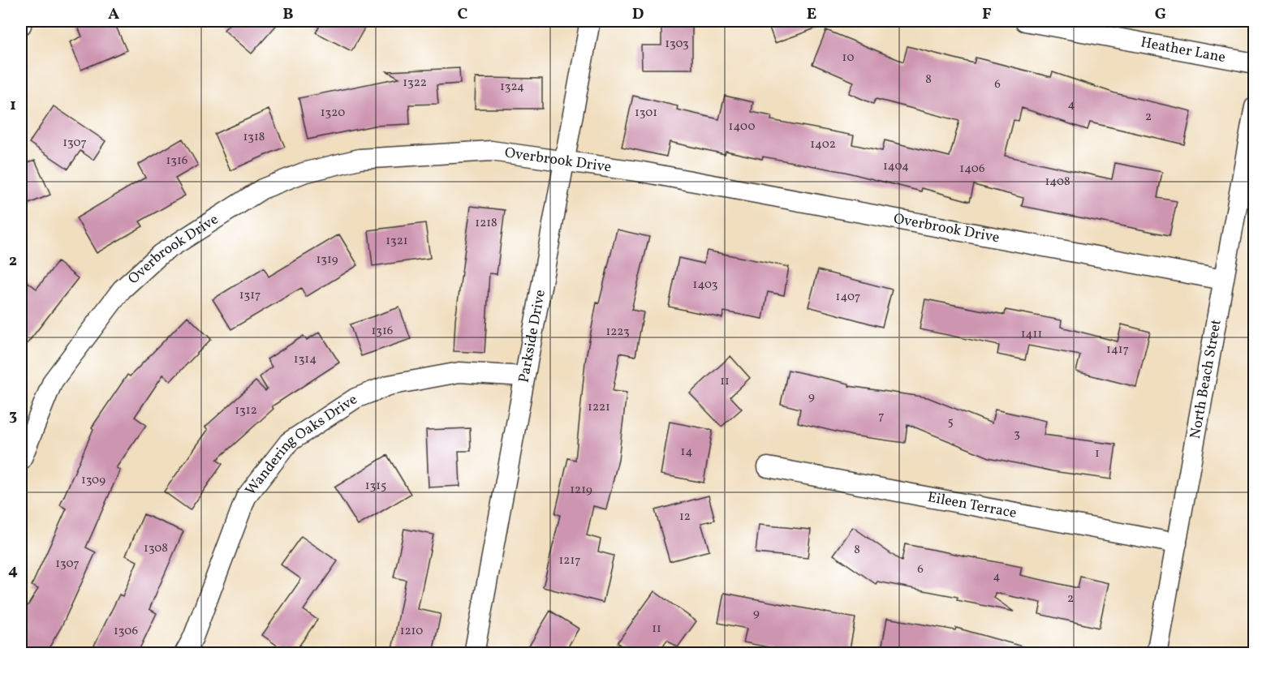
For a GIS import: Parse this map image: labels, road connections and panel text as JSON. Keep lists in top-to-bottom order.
{
  "streets": {
    "street": [
      "Heather Lane",
      "Overbrook Drive",
      "Parkside Drive",
      "North Beach Street",
      "Wandering Oaks Drive",
      "Eileen Terrace"
    ]
  },
  "crossings": [
    ["Overbrook Drive", "Parkside Drive"],
    ["Overbrook Drive", "North Beach Street"],
    ["Parkside Drive", "Wandering Oaks Drive"],
    ["North Beach Street", "Eileen Terrace"]
  ],
  "house_numbers": [
    "1303",
    "10",
    "8",
    "1322",
    "6",
    "1324",
    "4",
    "1320",
    "1301",
    "2",
    "1400",
    "1318",
    "1307",
    "1402",
    "1316",
    "1404",
    "1406",
    "1408",
    "1218",
    "1321",
    "1319",
    "1403",
    "1317",
    "1407",
    "1316",
    "1223",
    "1411",
    "1417",
    "1314",
    "11",
    "9",
    "1221",
    "1312",
    "7",
    "5",
    "3",
    "14",
    "1",
    "1309",
    "1315",
    "1219",
    "12",
    "1308",
    "8",
    "1217",
    "1307",
    "6",
    "4",
    "2",
    "9",
    "11",
    "1306",
    "1210"
  ],
  "grid": {
    "columns": [
      "A",
      "B",
      "C",
      "D",
      "E",
      "F",
      "G"
    ],
    "rows": [
      "1",
      "2",
      "3",
      "4"
    ]
  }
}
